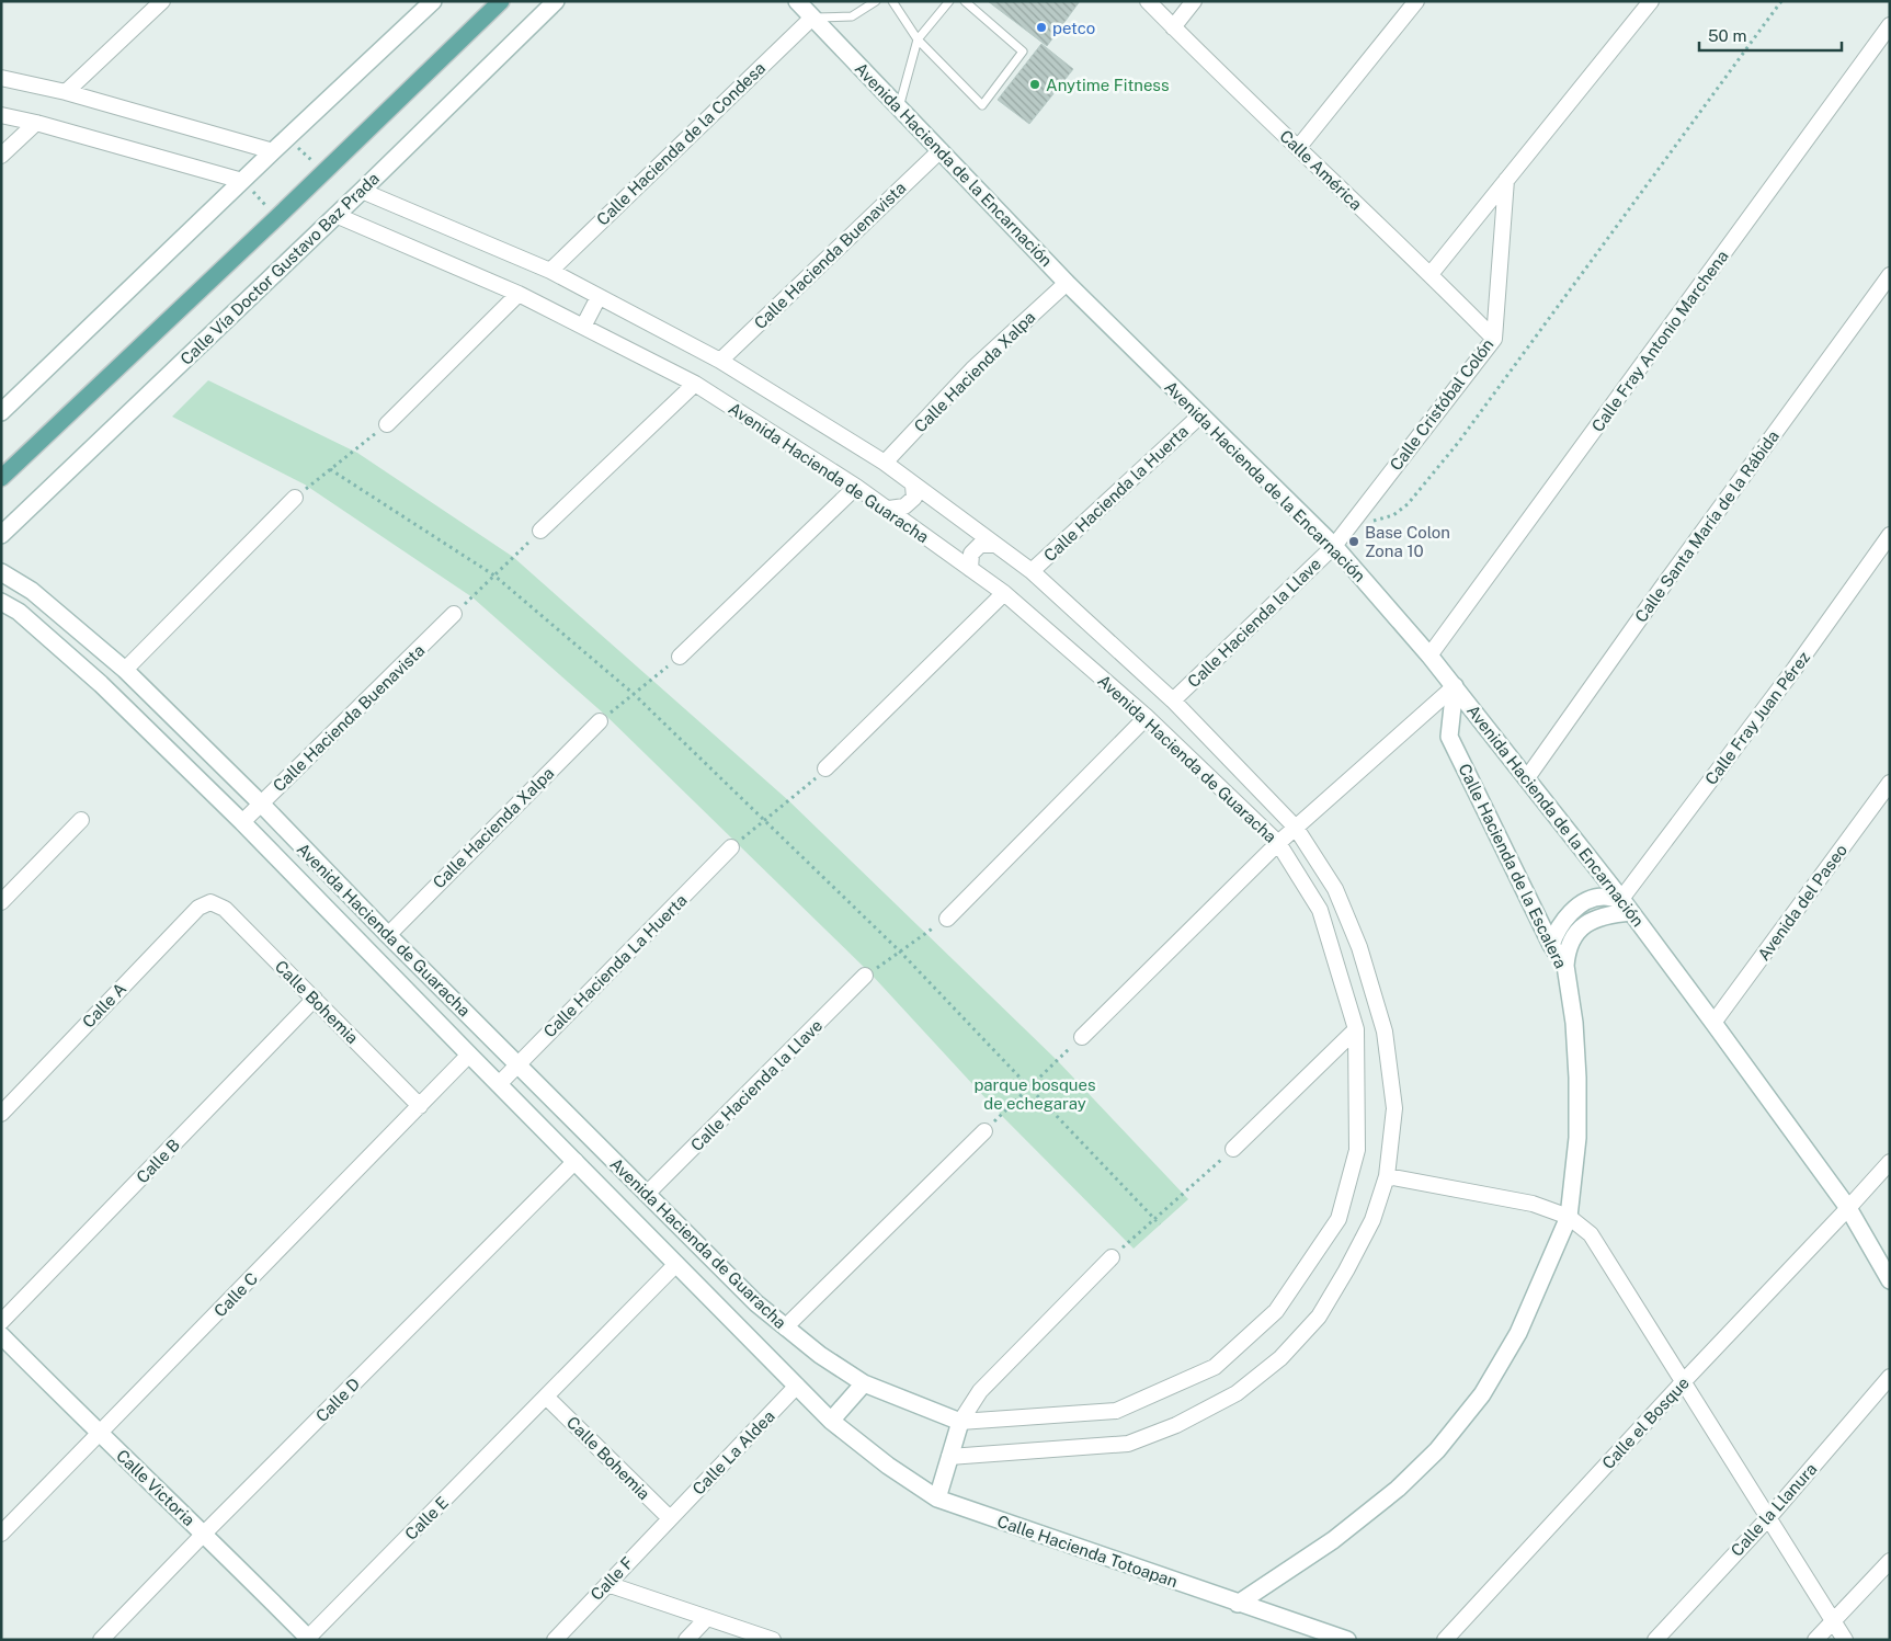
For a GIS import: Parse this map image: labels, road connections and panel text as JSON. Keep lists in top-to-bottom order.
{
  "streets": {
    "main road": [
      "Avenida Hacienda de la Encarnación",
      "Calle Vía Doctor Gustavo Baz Prada",
      "Avenida Hacienda de Guaracha",
      "Calle Hacienda de la Escalera",
      "Calle Victoria",
      "Calle Hacienda Totoapan"
    ],
    "street": [
      "Calle Hacienda de la Condesa",
      "Calle América",
      "Calle Hacienda Buenavista",
      "Calle Fray Antonio Marchena",
      "Calle Hacienda Xalpa",
      "Calle Cristóbal Colón",
      "Calle Hacienda la Huerta",
      "Calle Santa María de la Rábida",
      "Calle Hacienda la Llave",
      "Calle Fray Juan Pérez",
      "Avenida del Paseo",
      "Calle Hacienda La Huerta",
      "Calle Bohemia",
      "Calle A",
      "Calle B",
      "Calle C",
      "Calle D",
      "Calle el Bosque",
      "Calle La Aldea",
      "Calle la Llanura",
      "Calle E",
      "Calle F"
    ]
  },
  "crossings": [
    ["Calle Hacienda de la Condesa", "Avenida Hacienda de la Encarnación"],
    ["Calle Hacienda de la Condesa", "Avenida Hacienda de Guaracha"],
    ["Avenida Hacienda de la Encarnación", "Calle Hacienda Buenavista"],
    ["Avenida Hacienda de la Encarnación", "Calle Fray Antonio Marchena"],
    ["Avenida Hacienda de la Encarnación", "Calle Hacienda Xalpa"],
    ["Avenida Hacienda de la Encarnación", "Calle Cristóbal Colón"],
    ["Avenida Hacienda de la Encarnación", "Calle Hacienda la Huerta"],
    ["Avenida Hacienda de la Encarnación", "Calle Santa María de la Rábida"],
    ["Avenida Hacienda de la Encarnación", "Calle Hacienda la Llave"],
    ["Avenida Hacienda de la Encarnación", "Calle Fray Juan Pérez"],
    ["Avenida Hacienda de la Encarnación", "Calle Hacienda de la Escalera"],
    ["Avenida Hacienda de la Encarnación", "Avenida del Paseo"],
    ["Avenida Hacienda de la Encarnación", "Calle el Bosque"],
    ["Calle América", "Calle Cristóbal Colón"],
    ["Calle Hacienda Buenavista", "Avenida Hacienda de Guaracha"],
    ["Calle Vía Doctor Gustavo Baz Prada", "Avenida Hacienda de Guaracha"],
    ["Calle Hacienda Xalpa", "Avenida Hacienda de Guaracha"],
    ["Calle Cristóbal Colón", "Calle Hacienda la Llave"],
    ["Avenida Hacienda de Guaracha", "Calle Hacienda la Huerta"],
    ["Avenida Hacienda de Guaracha", "Calle Hacienda la Llave"],
    ["Avenida Hacienda de Guaracha", "Calle Hacienda La Huerta"],
    ["Avenida Hacienda de Guaracha", "Calle C"],
    ["Avenida Hacienda de Guaracha", "Calle D"],
    ["Avenida Hacienda de Guaracha", "Calle La Aldea"],
    ["Avenida Hacienda de Guaracha", "Calle E"],
    ["Avenida Hacienda de Guaracha", "Calle Hacienda Totoapan"],
    ["Calle Hacienda de la Escalera", "Calle Hacienda Totoapan"],
    ["Calle Bohemia", "Calle A"],
    ["Calle Bohemia", "Calle B"],
    ["Calle Bohemia", "Calle C"],
    ["Calle Bohemia", "Calle La Aldea"],
    ["Calle Bohemia", "Calle E"],
    ["Calle Bohemia", "Calle F"],
    ["Calle C", "Calle Victoria"],
    ["Calle D", "Calle Victoria"],
    ["Calle La Aldea", "Calle F"],
    ["Calle Victoria", "Calle E"]
  ],
  "parks": ["parque bosques de echegaray"],
  "places": ["petco", "Anytime Fitness", "Base Colon Zona 10"],
  "scale_bar": "50 m"
}
